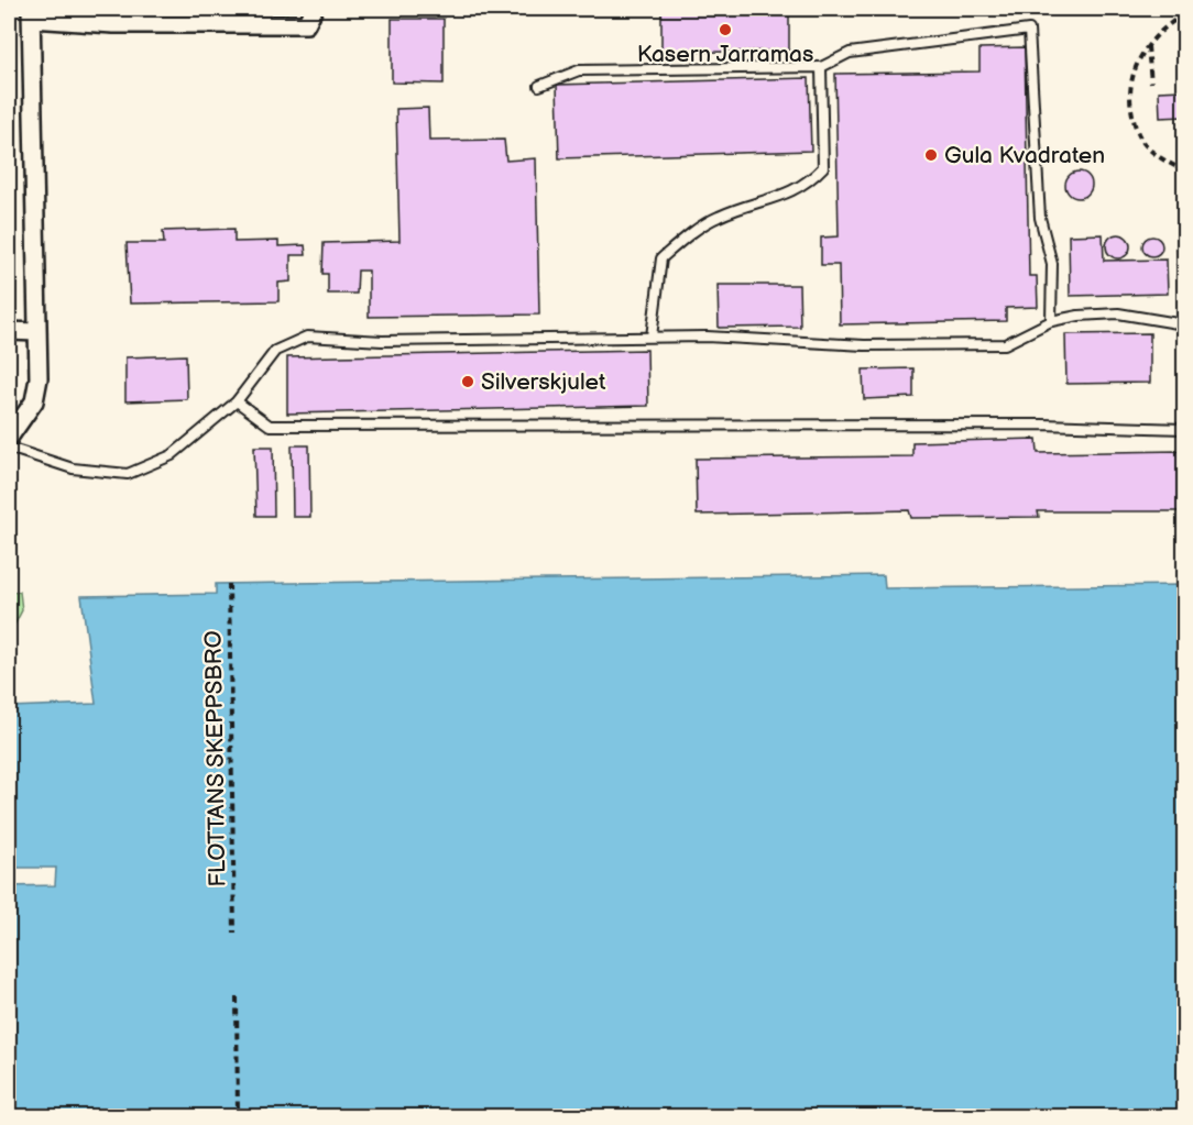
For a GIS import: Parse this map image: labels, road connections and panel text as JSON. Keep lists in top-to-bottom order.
{
  "streets": {
    "path": ["FLOTTANS SKEPPSBRO"]
  },
  "places": ["Kasern Jarramas", "Gula Kvadraten", "Silverskjulet"]
}
